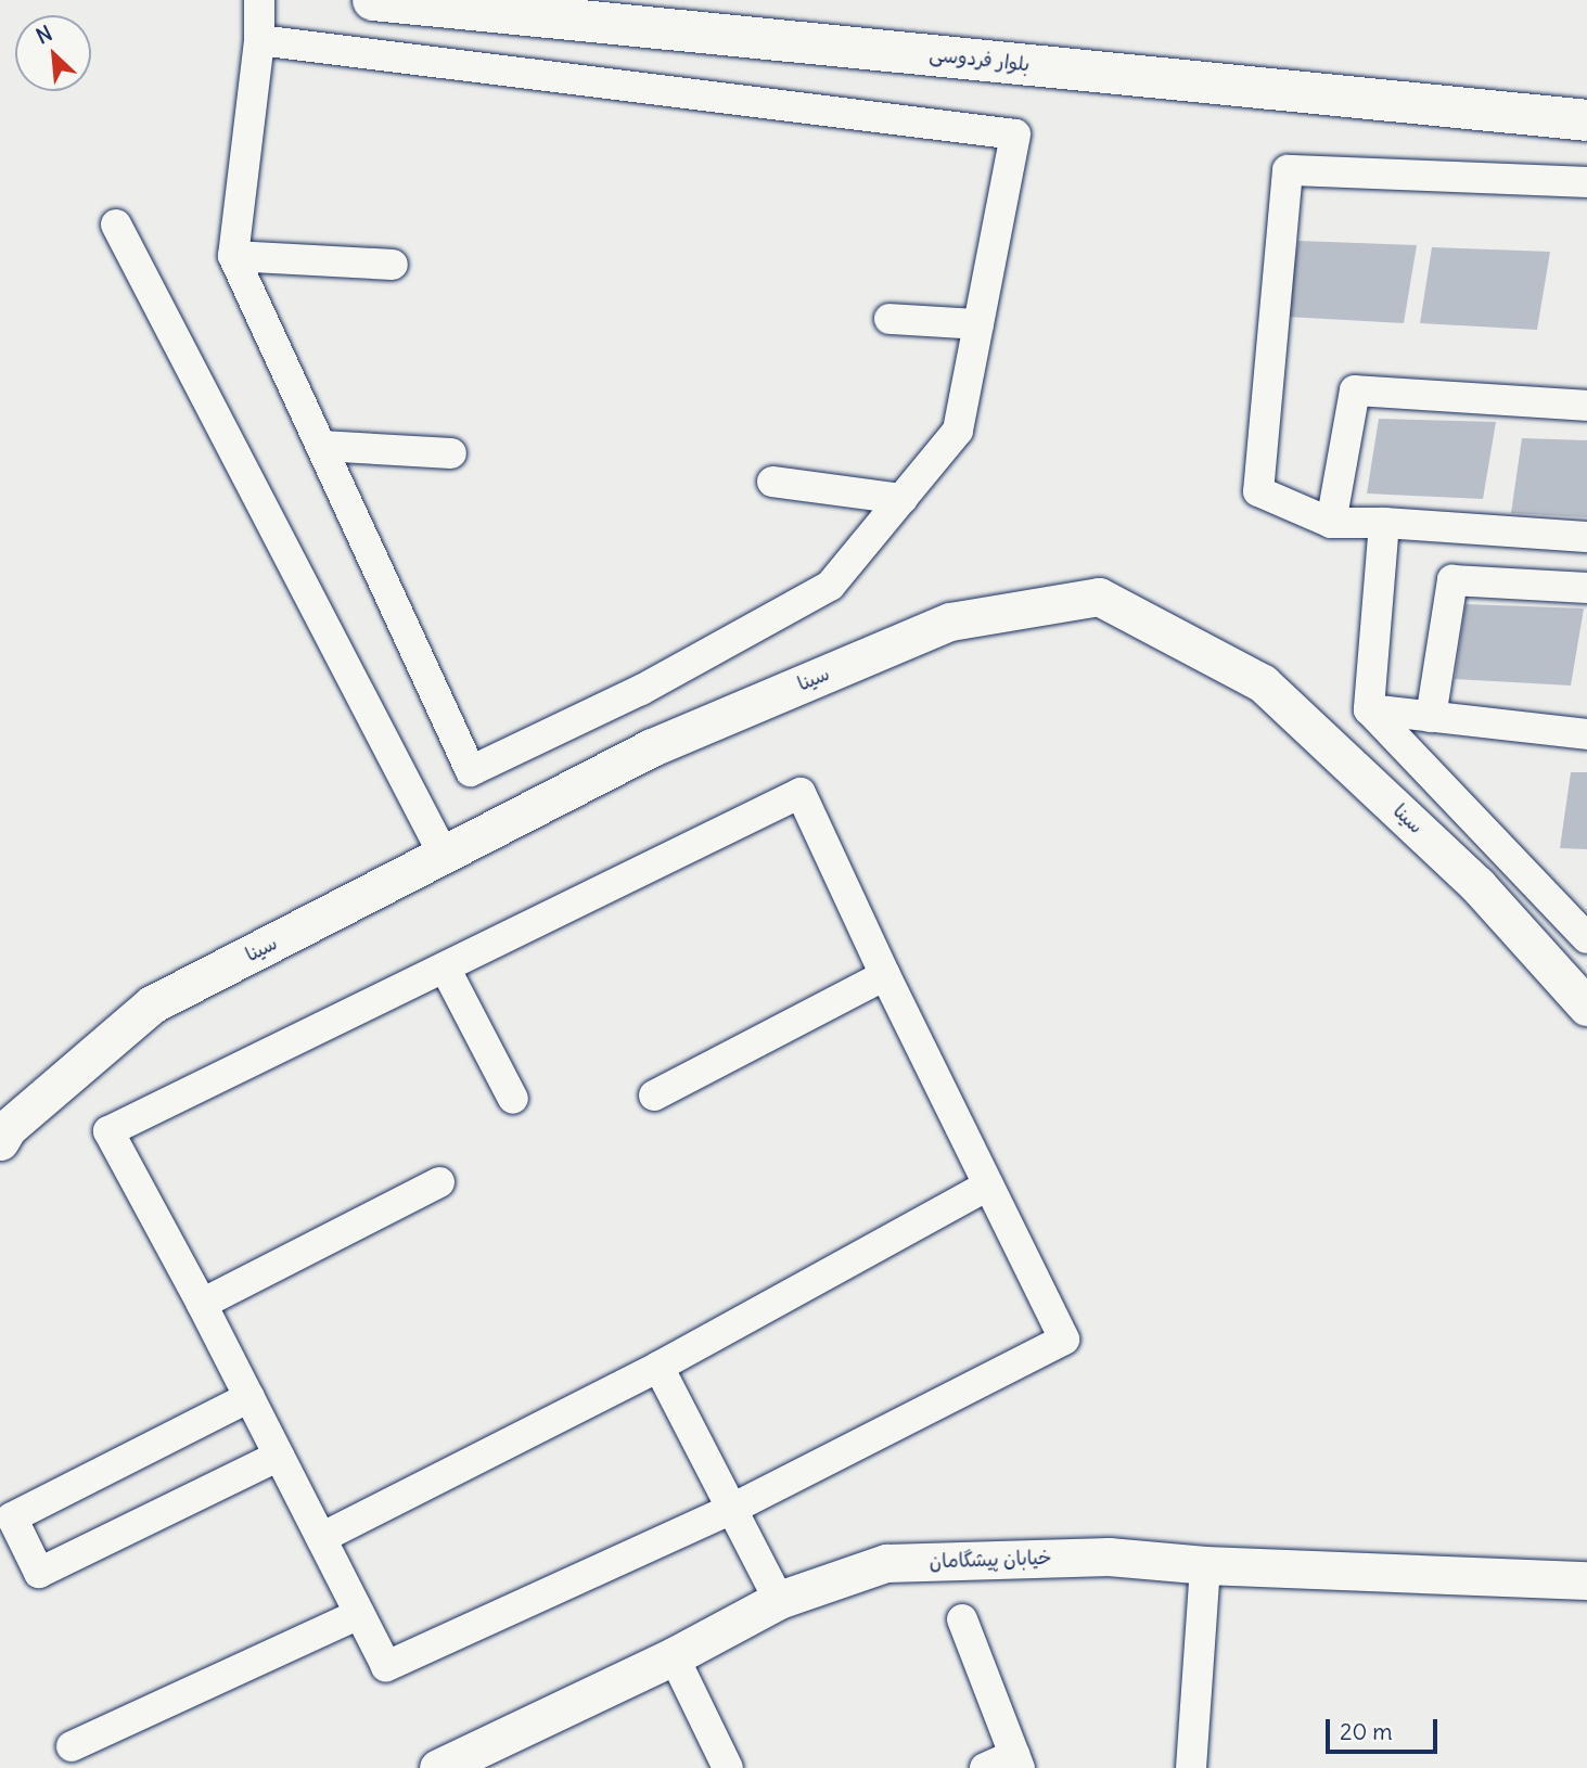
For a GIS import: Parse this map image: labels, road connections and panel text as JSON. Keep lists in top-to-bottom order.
{
  "streets": {
    "main road": ["بلوار فردوسی"],
    "street": ["سینا", "خیابان پیشگامان"]
  },
  "scale_bar": "20 m",
  "north": "top left"
}
